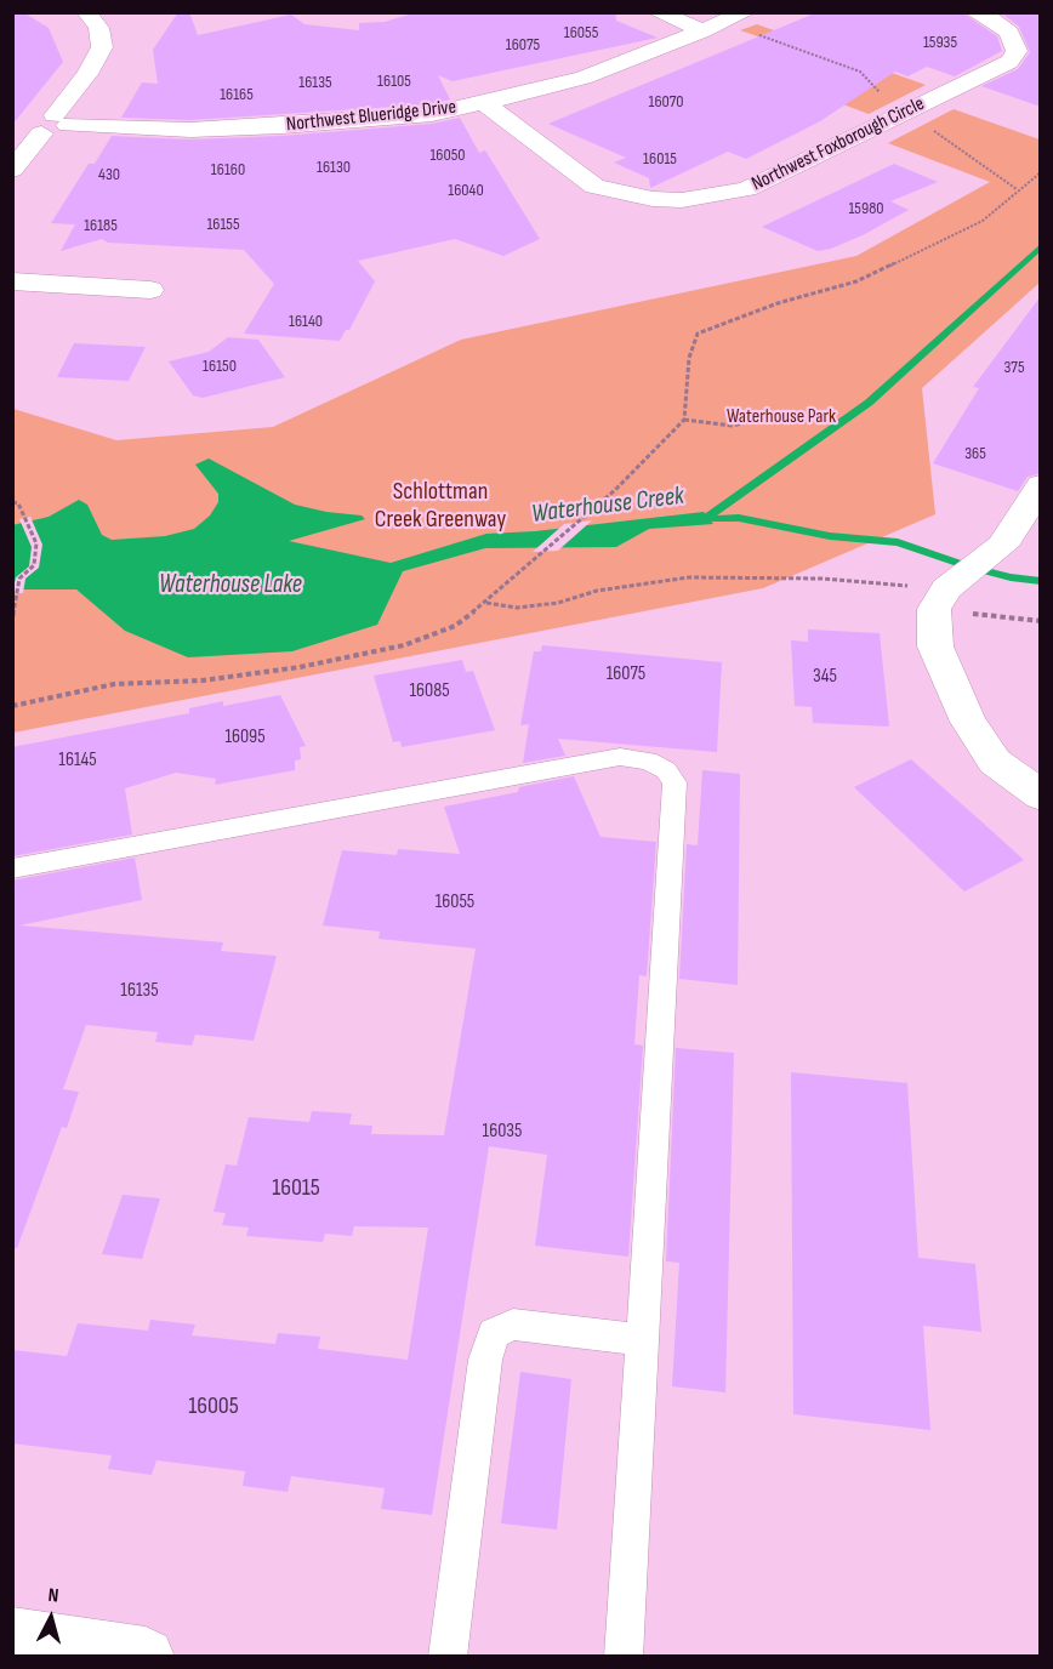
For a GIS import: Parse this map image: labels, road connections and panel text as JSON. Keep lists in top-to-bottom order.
{
  "streets": {
    "street": ["Northwest Blueridge Drive", "Northwest Foxborough Circle"]
  },
  "crossings": [
    ["Northwest Blueridge Drive", "Northwest Foxborough Circle"]
  ],
  "water": ["Waterhouse Creek", "Waterhouse Lake"],
  "parks": ["Waterhouse Park", "Schlottman Creek Greenway"],
  "house_numbers": [
    "16055",
    "15935",
    "16075",
    "16105",
    "16135",
    "16165",
    "16070",
    "16050",
    "16015",
    "16130",
    "16160",
    "430",
    "16040",
    "15980",
    "16155",
    "16185",
    "16140",
    "16150",
    "375",
    "365",
    "16075",
    "345",
    "16085",
    "16095",
    "16145",
    "16055",
    "16135",
    "16035",
    "16015",
    "16005"
  ],
  "north": "top"
}
